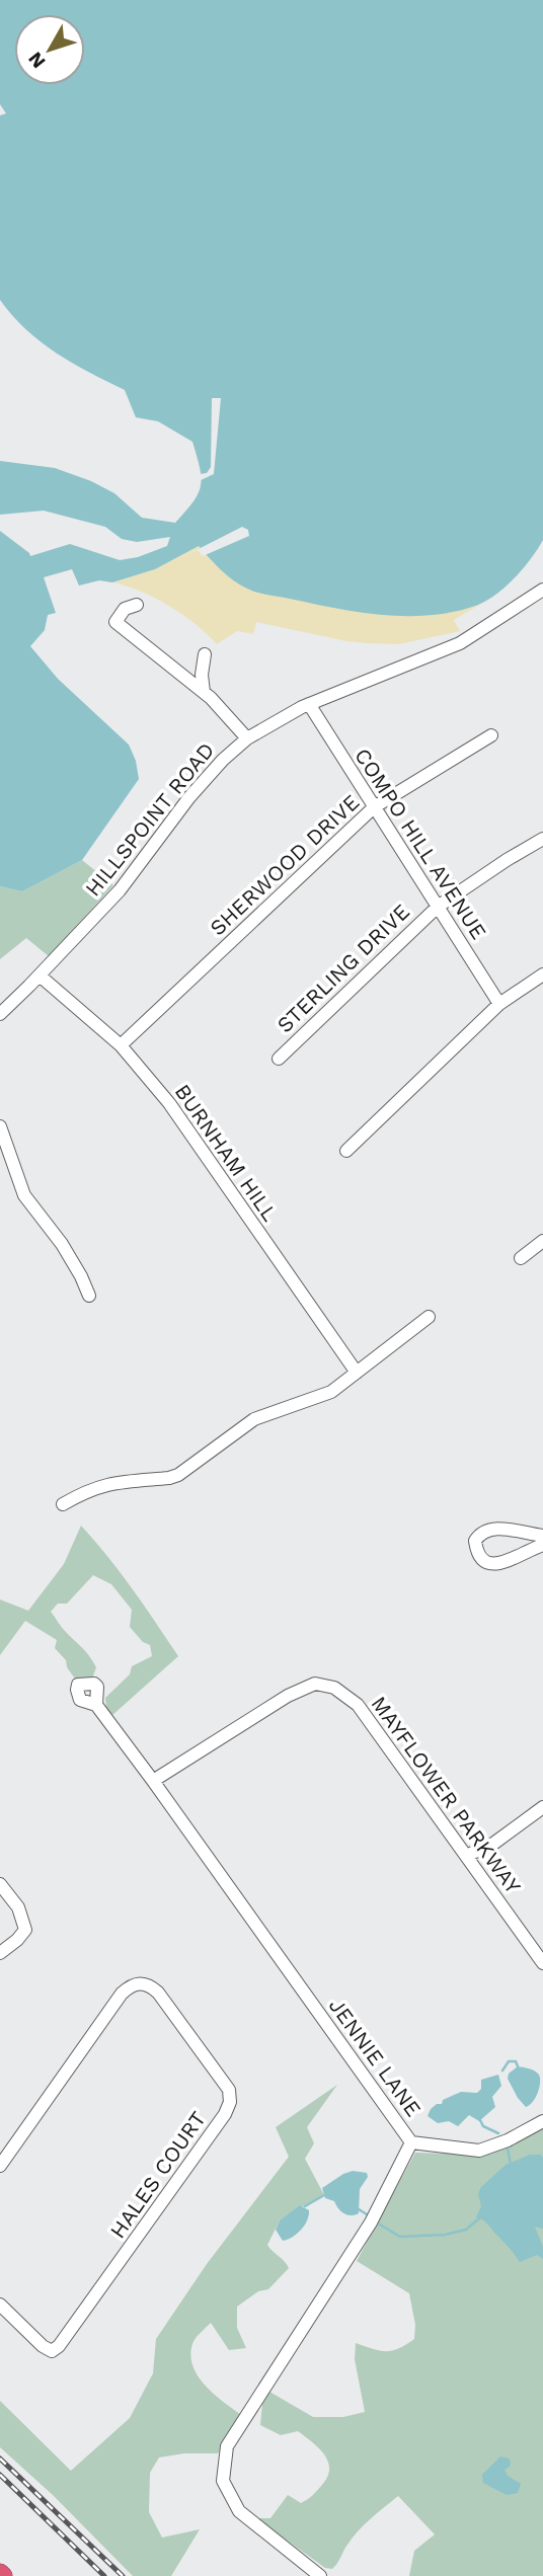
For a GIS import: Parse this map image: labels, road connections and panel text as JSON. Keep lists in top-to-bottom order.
{
  "streets": {
    "street": [
      "HILLSPOINT ROAD",
      "COMPO HILL AVENUE",
      "SHERWOOD DRIVE",
      "STERLING DRIVE",
      "BURNHAM HILL",
      "MAYFLOWER PARKWAY",
      "JENNIE LANE",
      "HALES COURT"
    ]
  },
  "crossings": [
    ["HILLSPOINT ROAD", "COMPO HILL AVENUE"],
    ["HILLSPOINT ROAD", "BURNHAM HILL"],
    ["COMPO HILL AVENUE", "SHERWOOD DRIVE"],
    ["COMPO HILL AVENUE", "STERLING DRIVE"],
    ["SHERWOOD DRIVE", "BURNHAM HILL"],
    ["MAYFLOWER PARKWAY", "JENNIE LANE"]
  ],
  "north": "bottom left"
}
